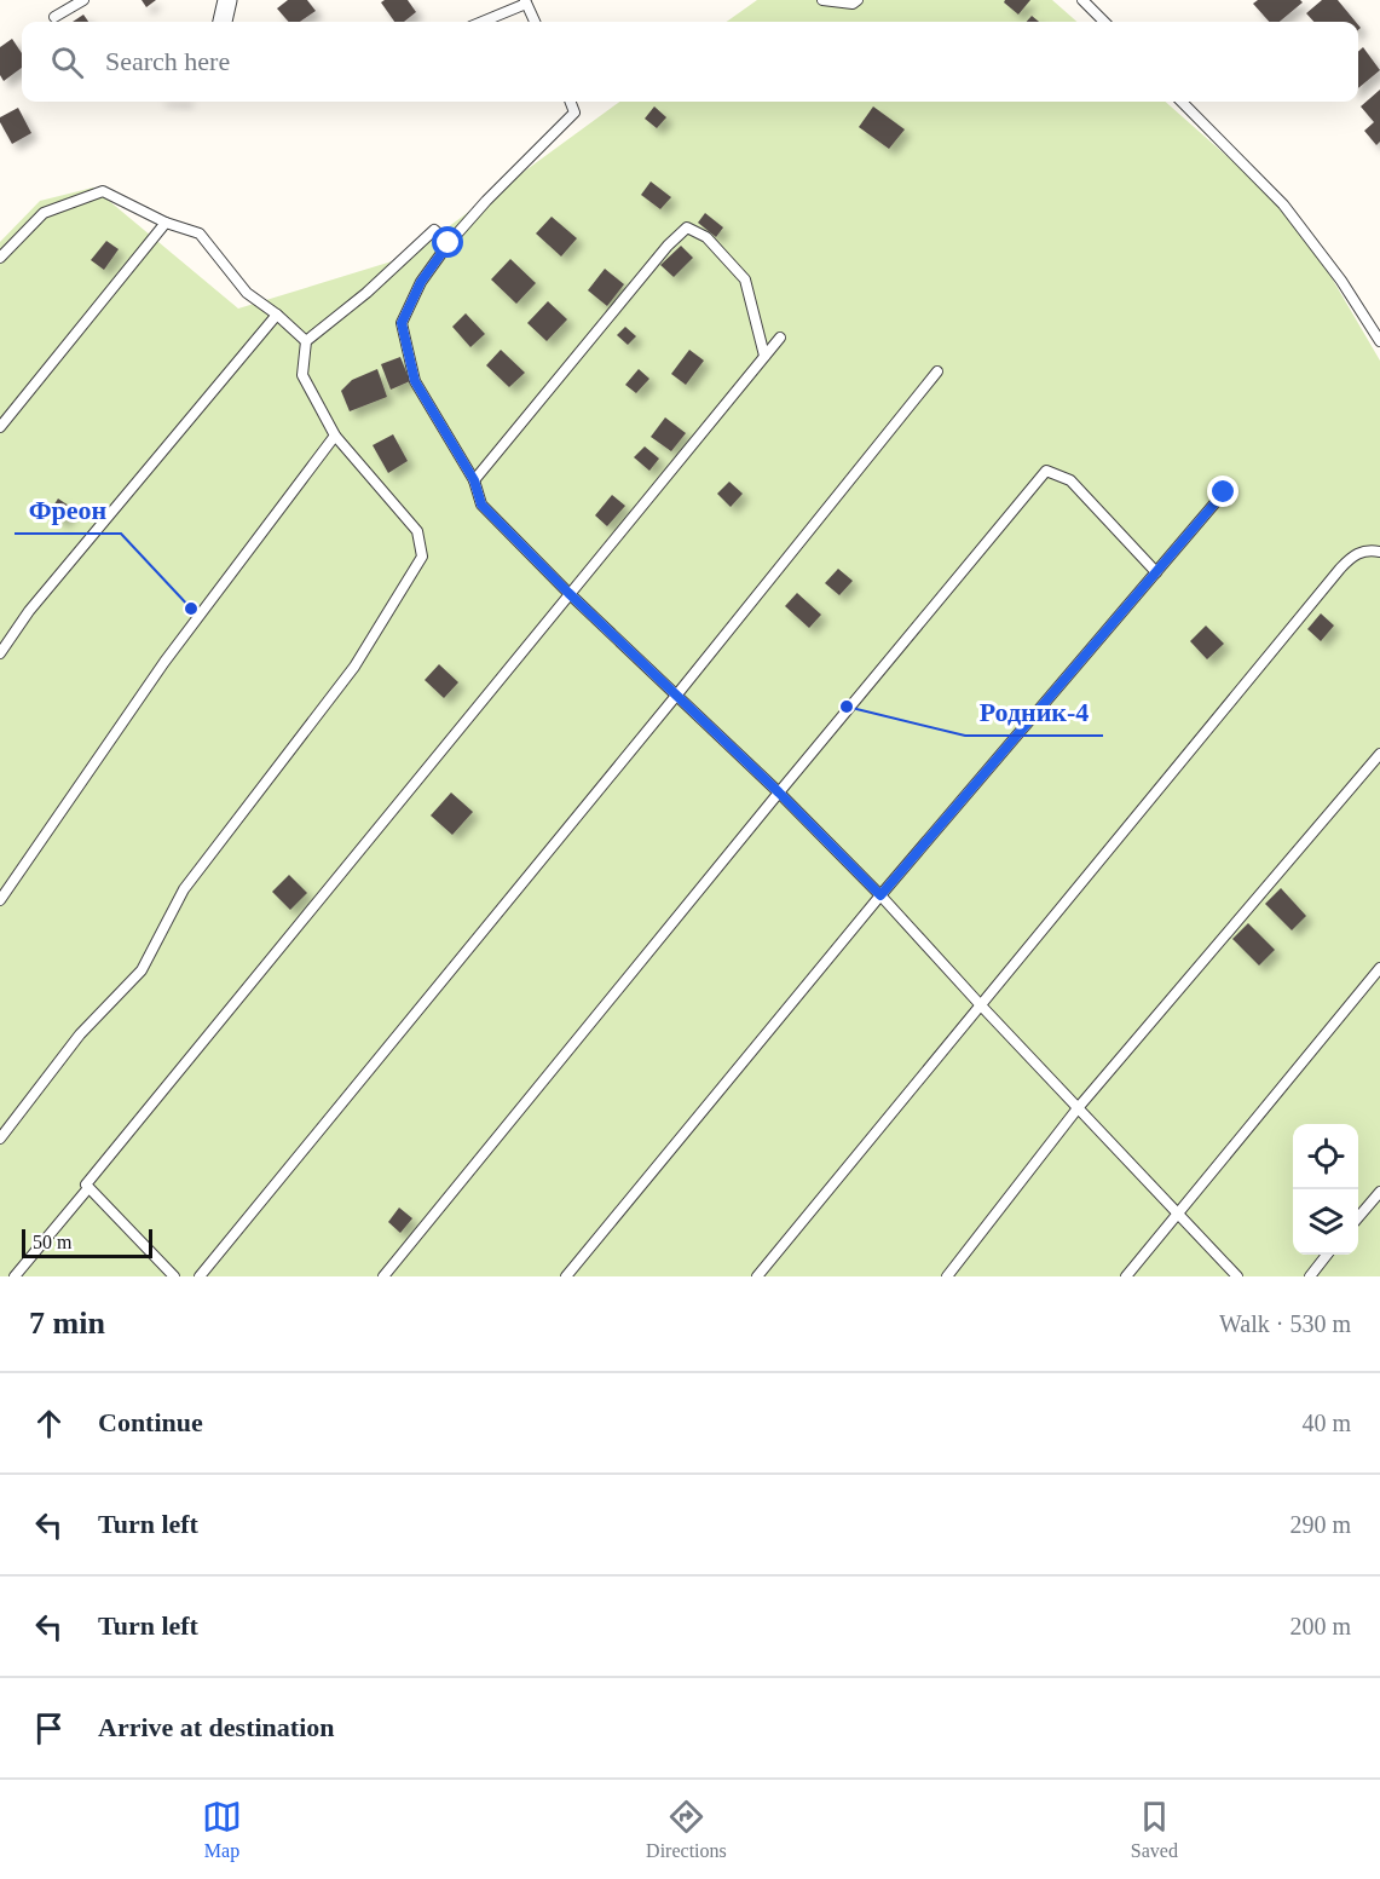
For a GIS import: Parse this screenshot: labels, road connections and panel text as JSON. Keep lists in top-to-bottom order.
{
  "places": ["Фреон", "Родник-4"],
  "scale_bar": "50 m",
  "page": {
    "search": "Search here",
    "scale": "50 m",
    "heading": ["7 min", "Walk · 530 m"],
    "list": [
      ["Continue", "40 m"],
      ["Turn left", "290 m"],
      ["Turn left", "200 m"],
      "Arrive at destination"
    ],
    "nav": ["Map", "Directions", "Saved"]
  }
}
